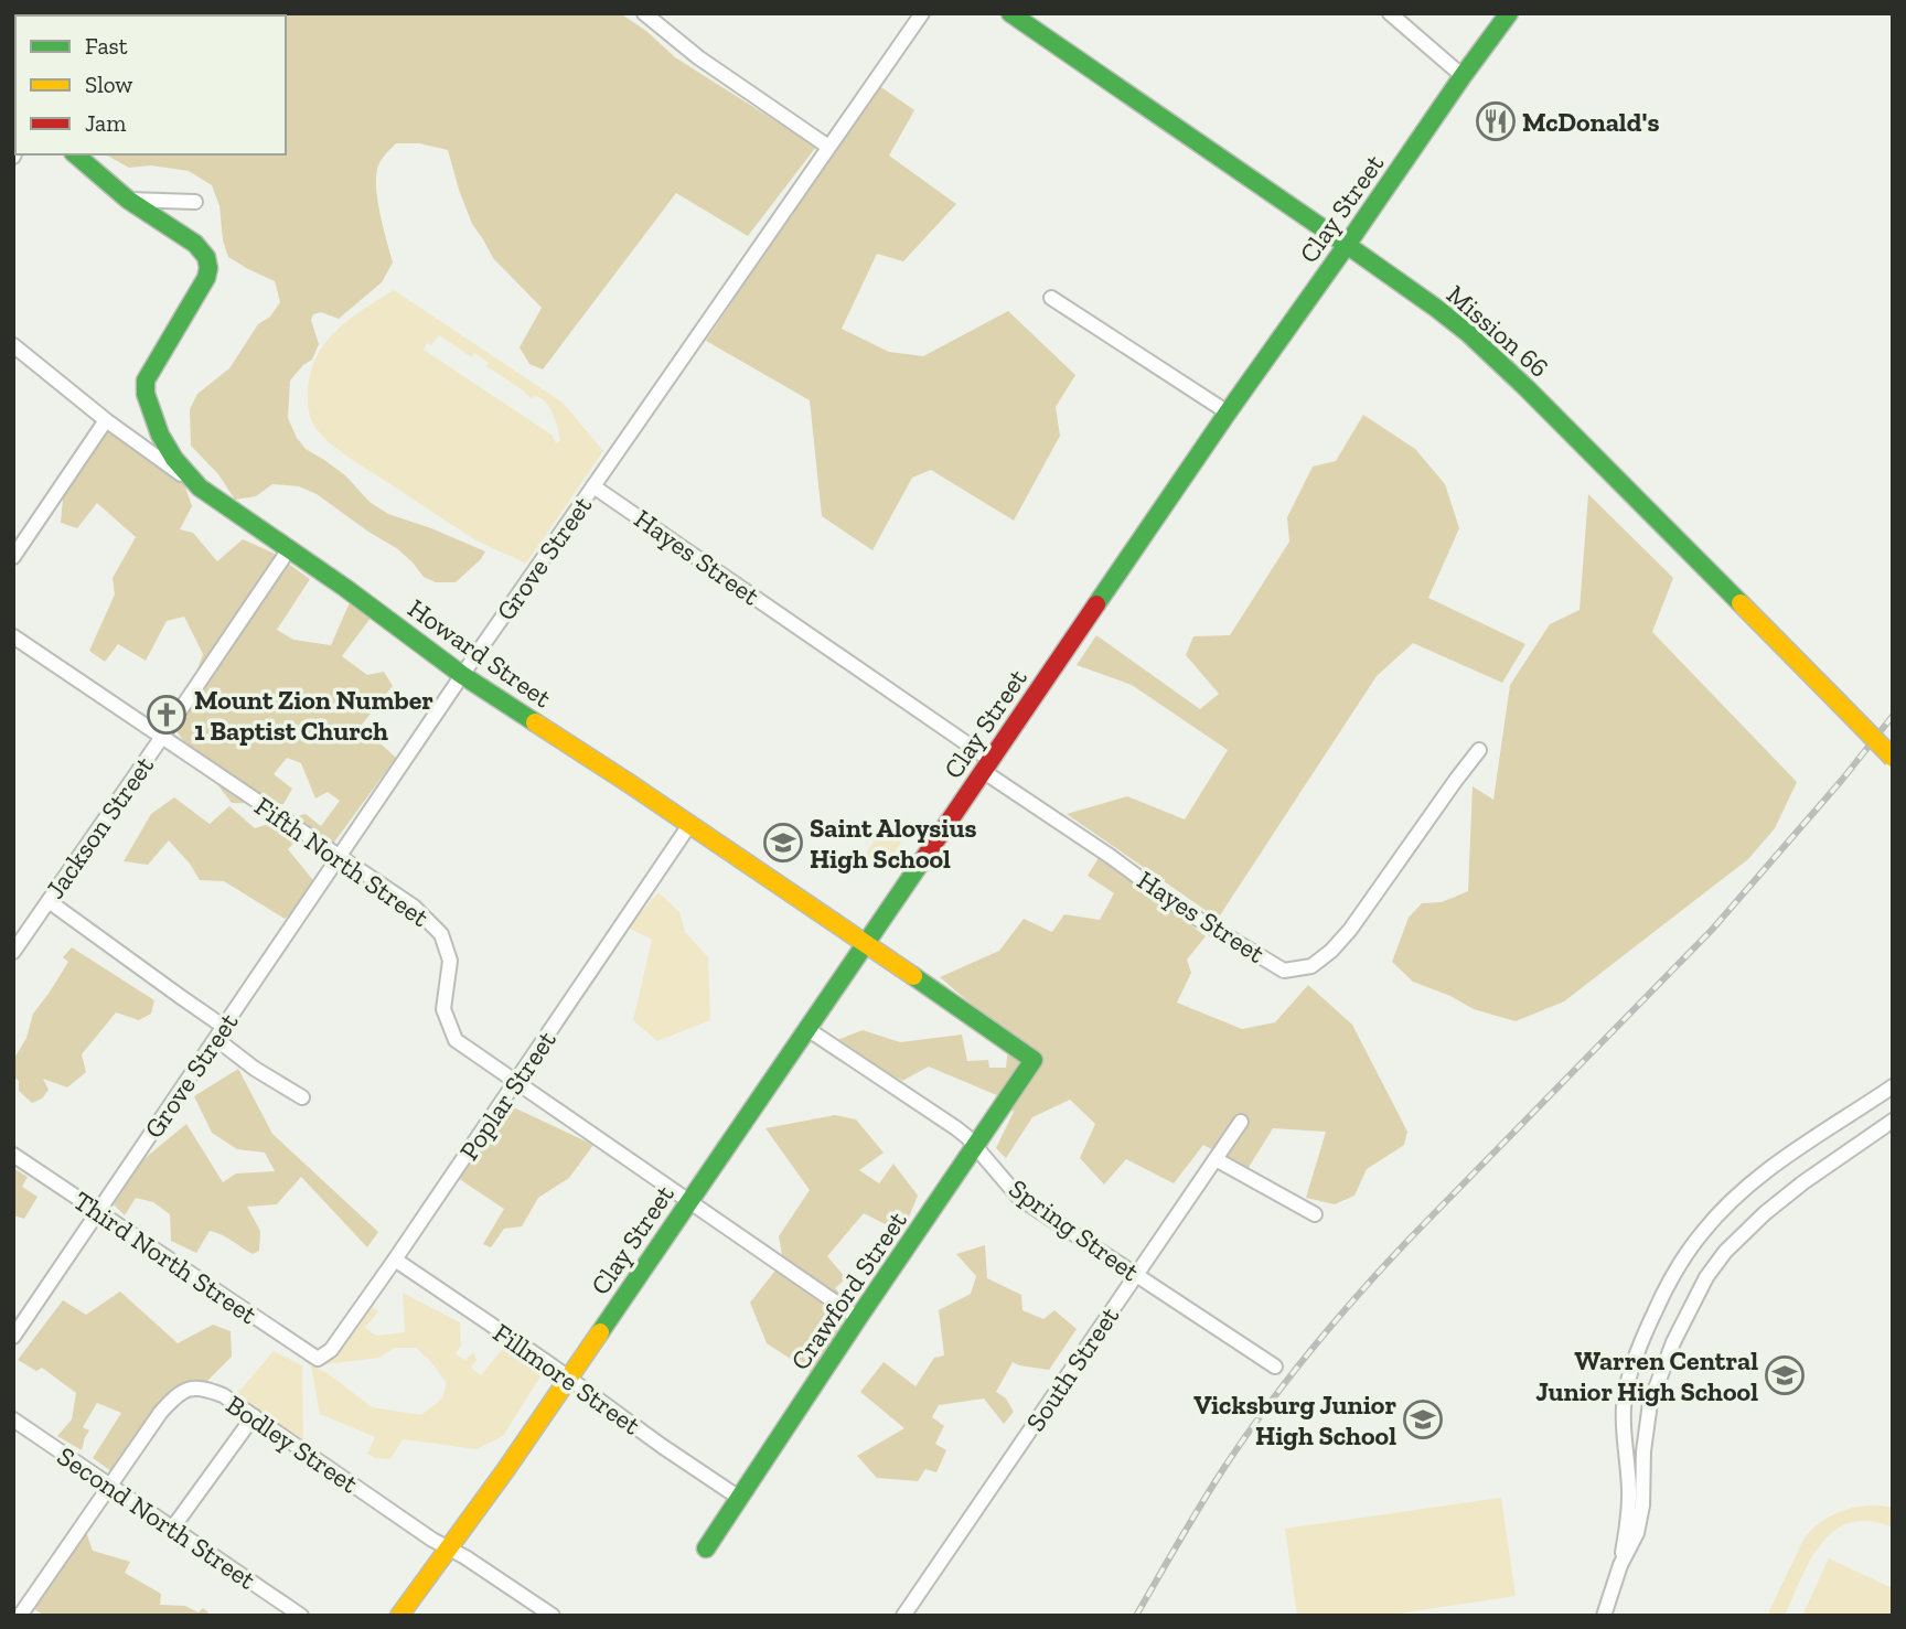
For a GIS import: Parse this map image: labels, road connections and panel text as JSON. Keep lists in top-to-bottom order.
{
  "streets": {
    "street": [
      "Clay Street",
      "Mission 66",
      "Hayes Street",
      "Grove Street",
      "Howard Street",
      "Jackson Street",
      "Fifth North Street",
      "Poplar Street",
      "Spring Street",
      "Third North Street",
      "Crawford Street",
      "South Street",
      "Fillmore Street",
      "Bodley Street",
      "Second North Street"
    ]
  },
  "crossings": [
    ["Clay Street", "Mission 66"],
    ["Clay Street", "Hayes Street"],
    ["Clay Street", "Howard Street"],
    ["Clay Street", "Fifth North Street"],
    ["Clay Street", "Spring Street"],
    ["Clay Street", "Fillmore Street"],
    ["Clay Street", "Bodley Street"],
    ["Hayes Street", "Grove Street"],
    ["Grove Street", "Howard Street"],
    ["Grove Street", "Fifth North Street"],
    ["Grove Street", "Third North Street"],
    ["Howard Street", "Jackson Street"],
    ["Howard Street", "Poplar Street"],
    ["Howard Street", "Crawford Street"],
    ["Jackson Street", "Fifth North Street"],
    ["Fifth North Street", "Poplar Street"],
    ["Fifth North Street", "Crawford Street"],
    ["Poplar Street", "Third North Street"],
    ["Poplar Street", "Fillmore Street"],
    ["Spring Street", "Crawford Street"],
    ["Spring Street", "South Street"],
    ["Crawford Street", "Fillmore Street"],
    ["Bodley Street", "Second North Street"]
  ],
  "places": {
    "restaurant": ["McDonald's"],
    "church": ["Mount Zion Number 1 Baptist Church"],
    "school or university": ["Saint Aloysius High School", "Warren Central Junior High School", "Vicksburg Junior High School"]
  },
  "legend": ["Fast", "Slow", "Jam"]
}
